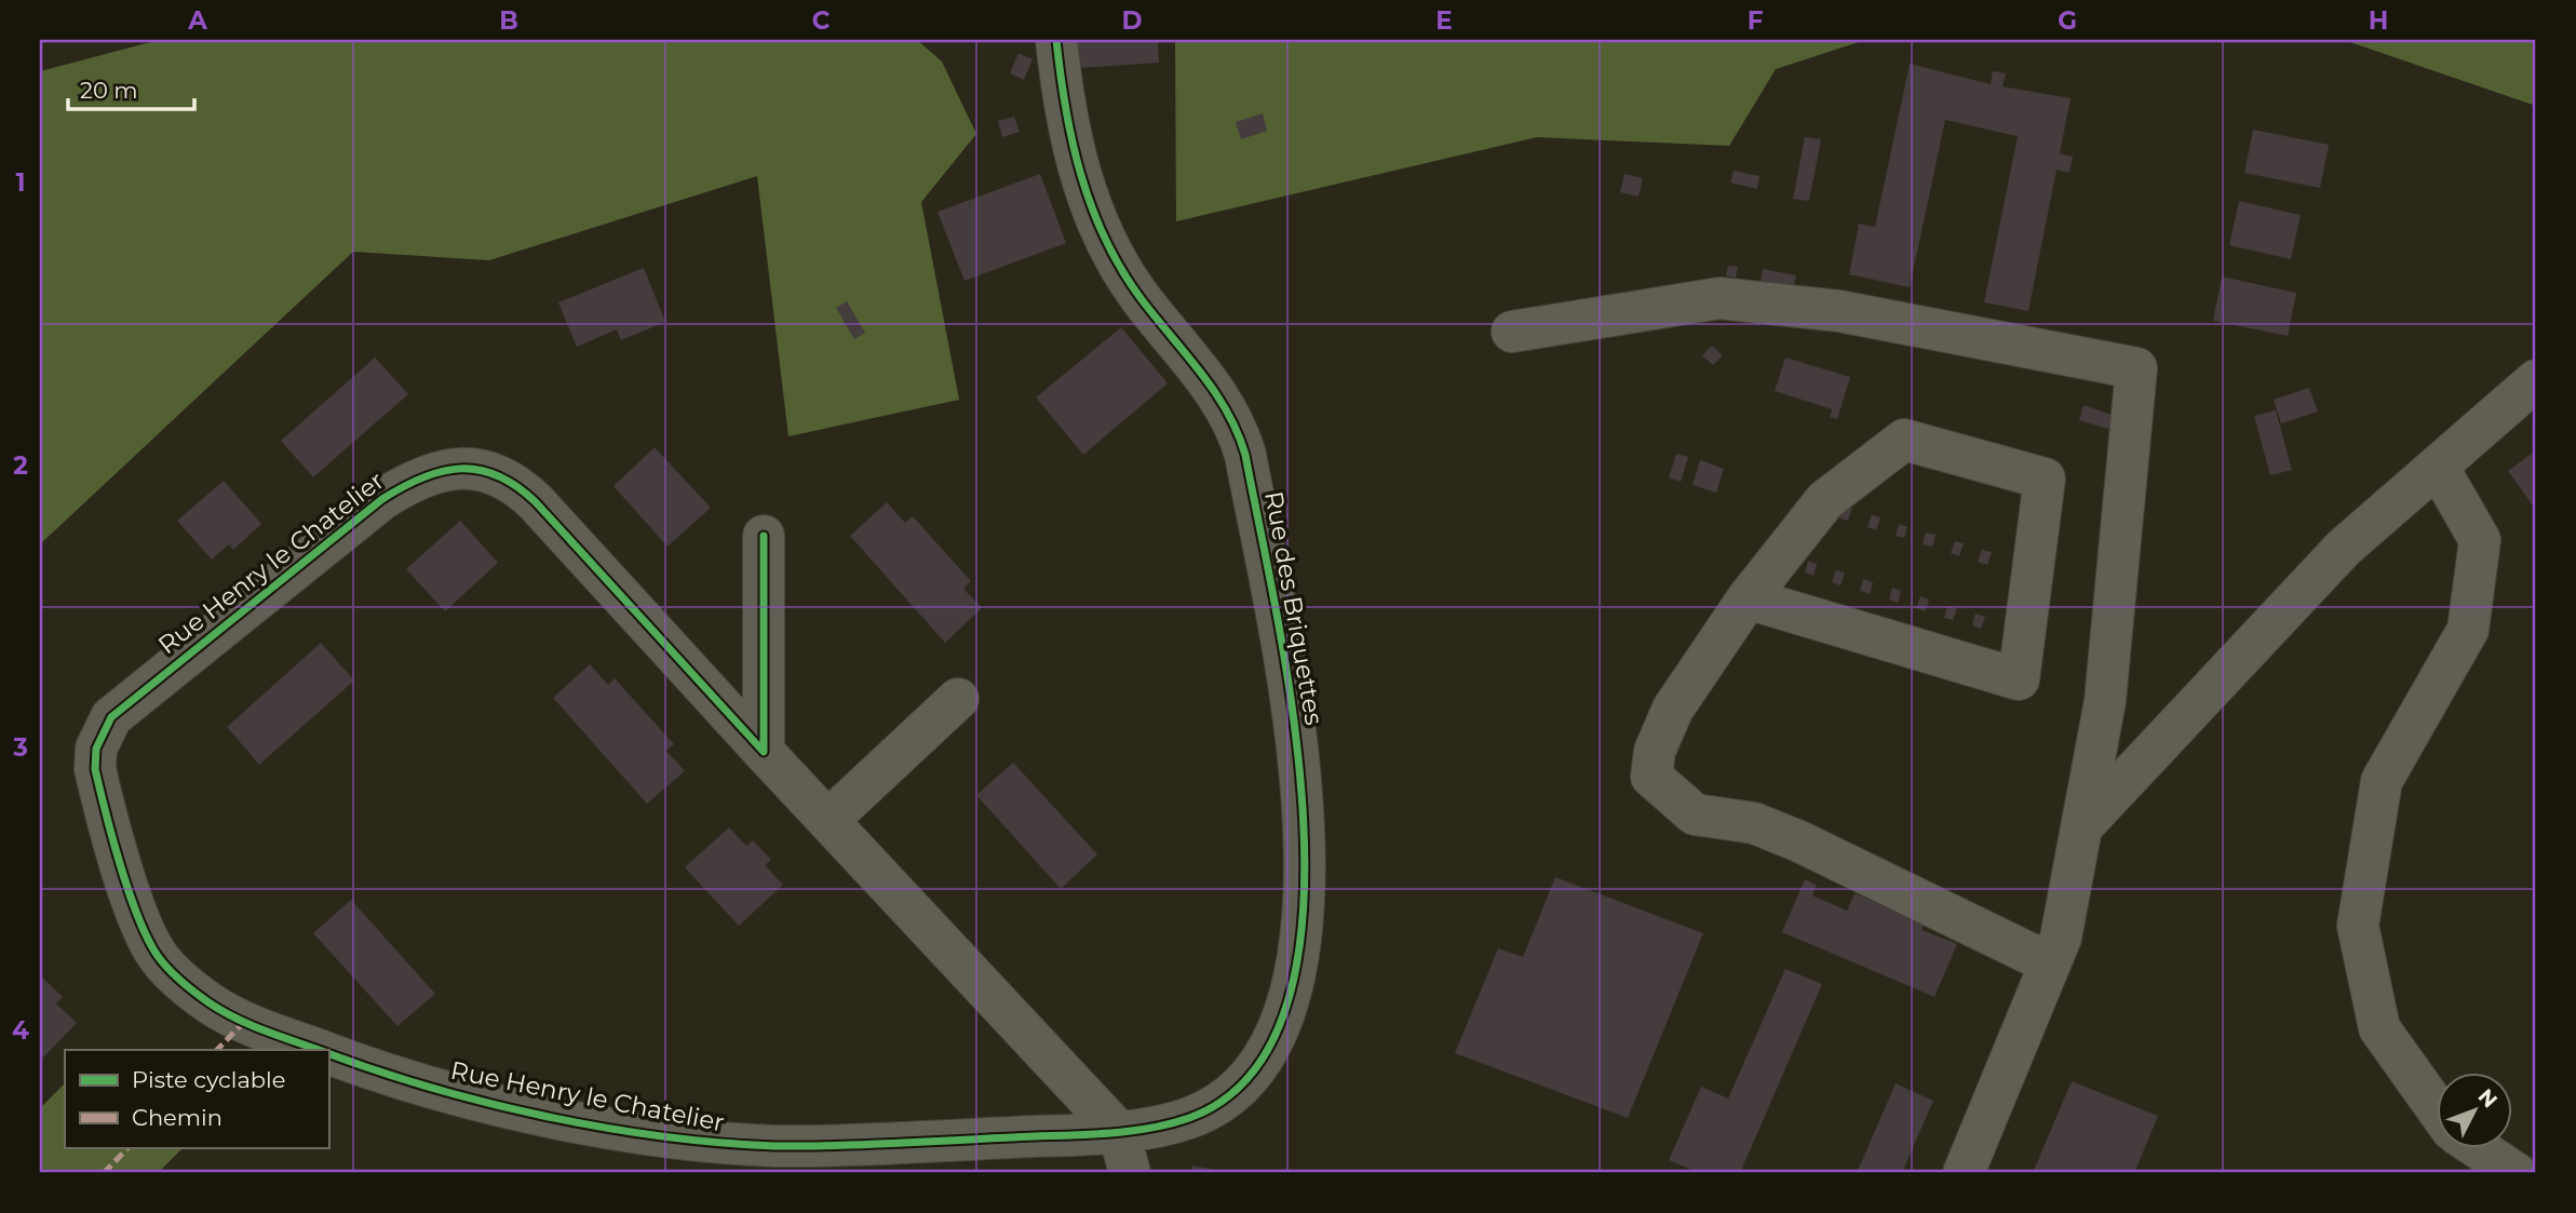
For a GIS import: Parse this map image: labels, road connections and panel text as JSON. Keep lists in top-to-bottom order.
{
  "streets": {
    "street": ["Rue Henry le Chatelier", "Rue des Briquettes"]
  },
  "crossings": [
    ["Rue Henry le Chatelier", "Rue des Briquettes"]
  ],
  "legend": ["Piste cyclable", "Chemin"],
  "scale_bar": "20 m",
  "north": "top right",
  "grid": {
    "columns": [
      "A",
      "B",
      "C",
      "D",
      "E",
      "F",
      "G",
      "H"
    ],
    "rows": [
      "1",
      "2",
      "3",
      "4"
    ]
  }
}
